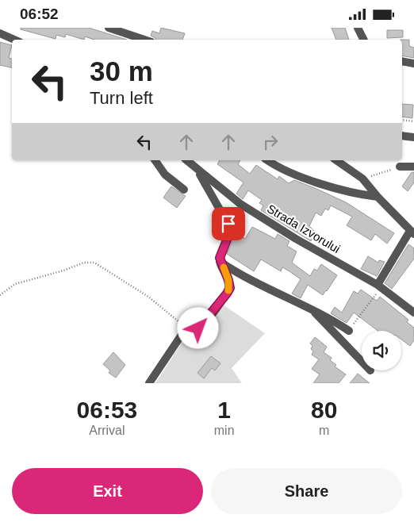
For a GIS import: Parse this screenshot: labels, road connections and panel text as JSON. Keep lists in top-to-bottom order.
{
  "streets": {
    "street": ["Strada Izvorului"]
  },
  "page": {
    "status": "06:52",
    "turn": ["30 m", "Turn left"],
    "eta": [
      "06:53",
      "Arrival",
      "1",
      "min",
      "80",
      "m"
    ],
    "buttons": ["Exit", "Share"]
  }
}
